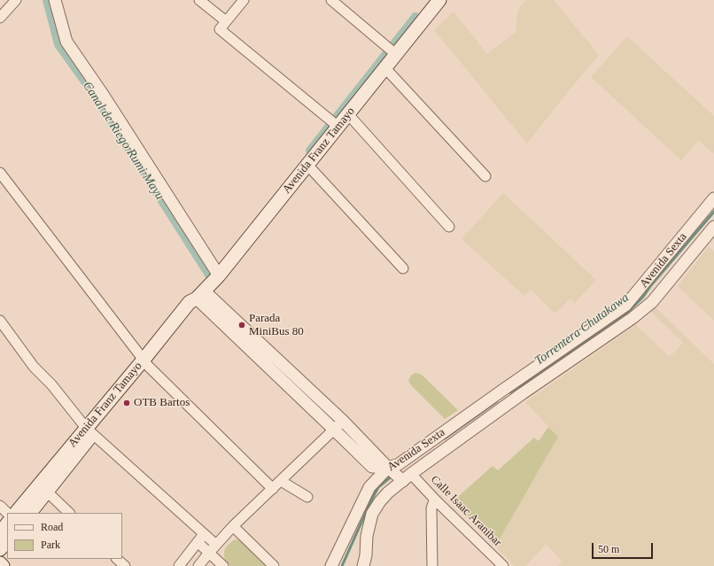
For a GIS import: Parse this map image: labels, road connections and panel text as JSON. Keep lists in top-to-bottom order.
{
  "streets": {
    "main road": ["Avenida Franz Tamayo"],
    "street": ["Avenida Sexta", "Calle Isaac Aranibar"]
  },
  "crossings": [
    ["Avenida Sexta", "Calle Isaac Aranibar"]
  ],
  "water": ["Canal de Riego Rumi Mayu", "Torrentera Chutakawa"],
  "places": ["Parada MiniBus 80", "OTB Bartos"],
  "legend": ["Road", "Park"],
  "scale_bar": "50 m"
}
